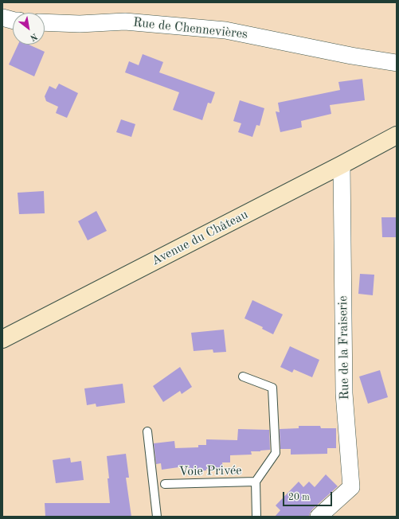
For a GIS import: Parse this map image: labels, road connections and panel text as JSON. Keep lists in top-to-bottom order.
{
  "streets": {
    "main road": ["Avenue du Château"],
    "street": ["Rue de Chennevières", "Rue de la Fraiserie"],
    "lane": ["Voie Privée"]
  },
  "crossings": [
    ["Avenue du Château", "Rue de la Fraiserie"]
  ],
  "scale_bar": "20 m",
  "north": "bottom right"
}
